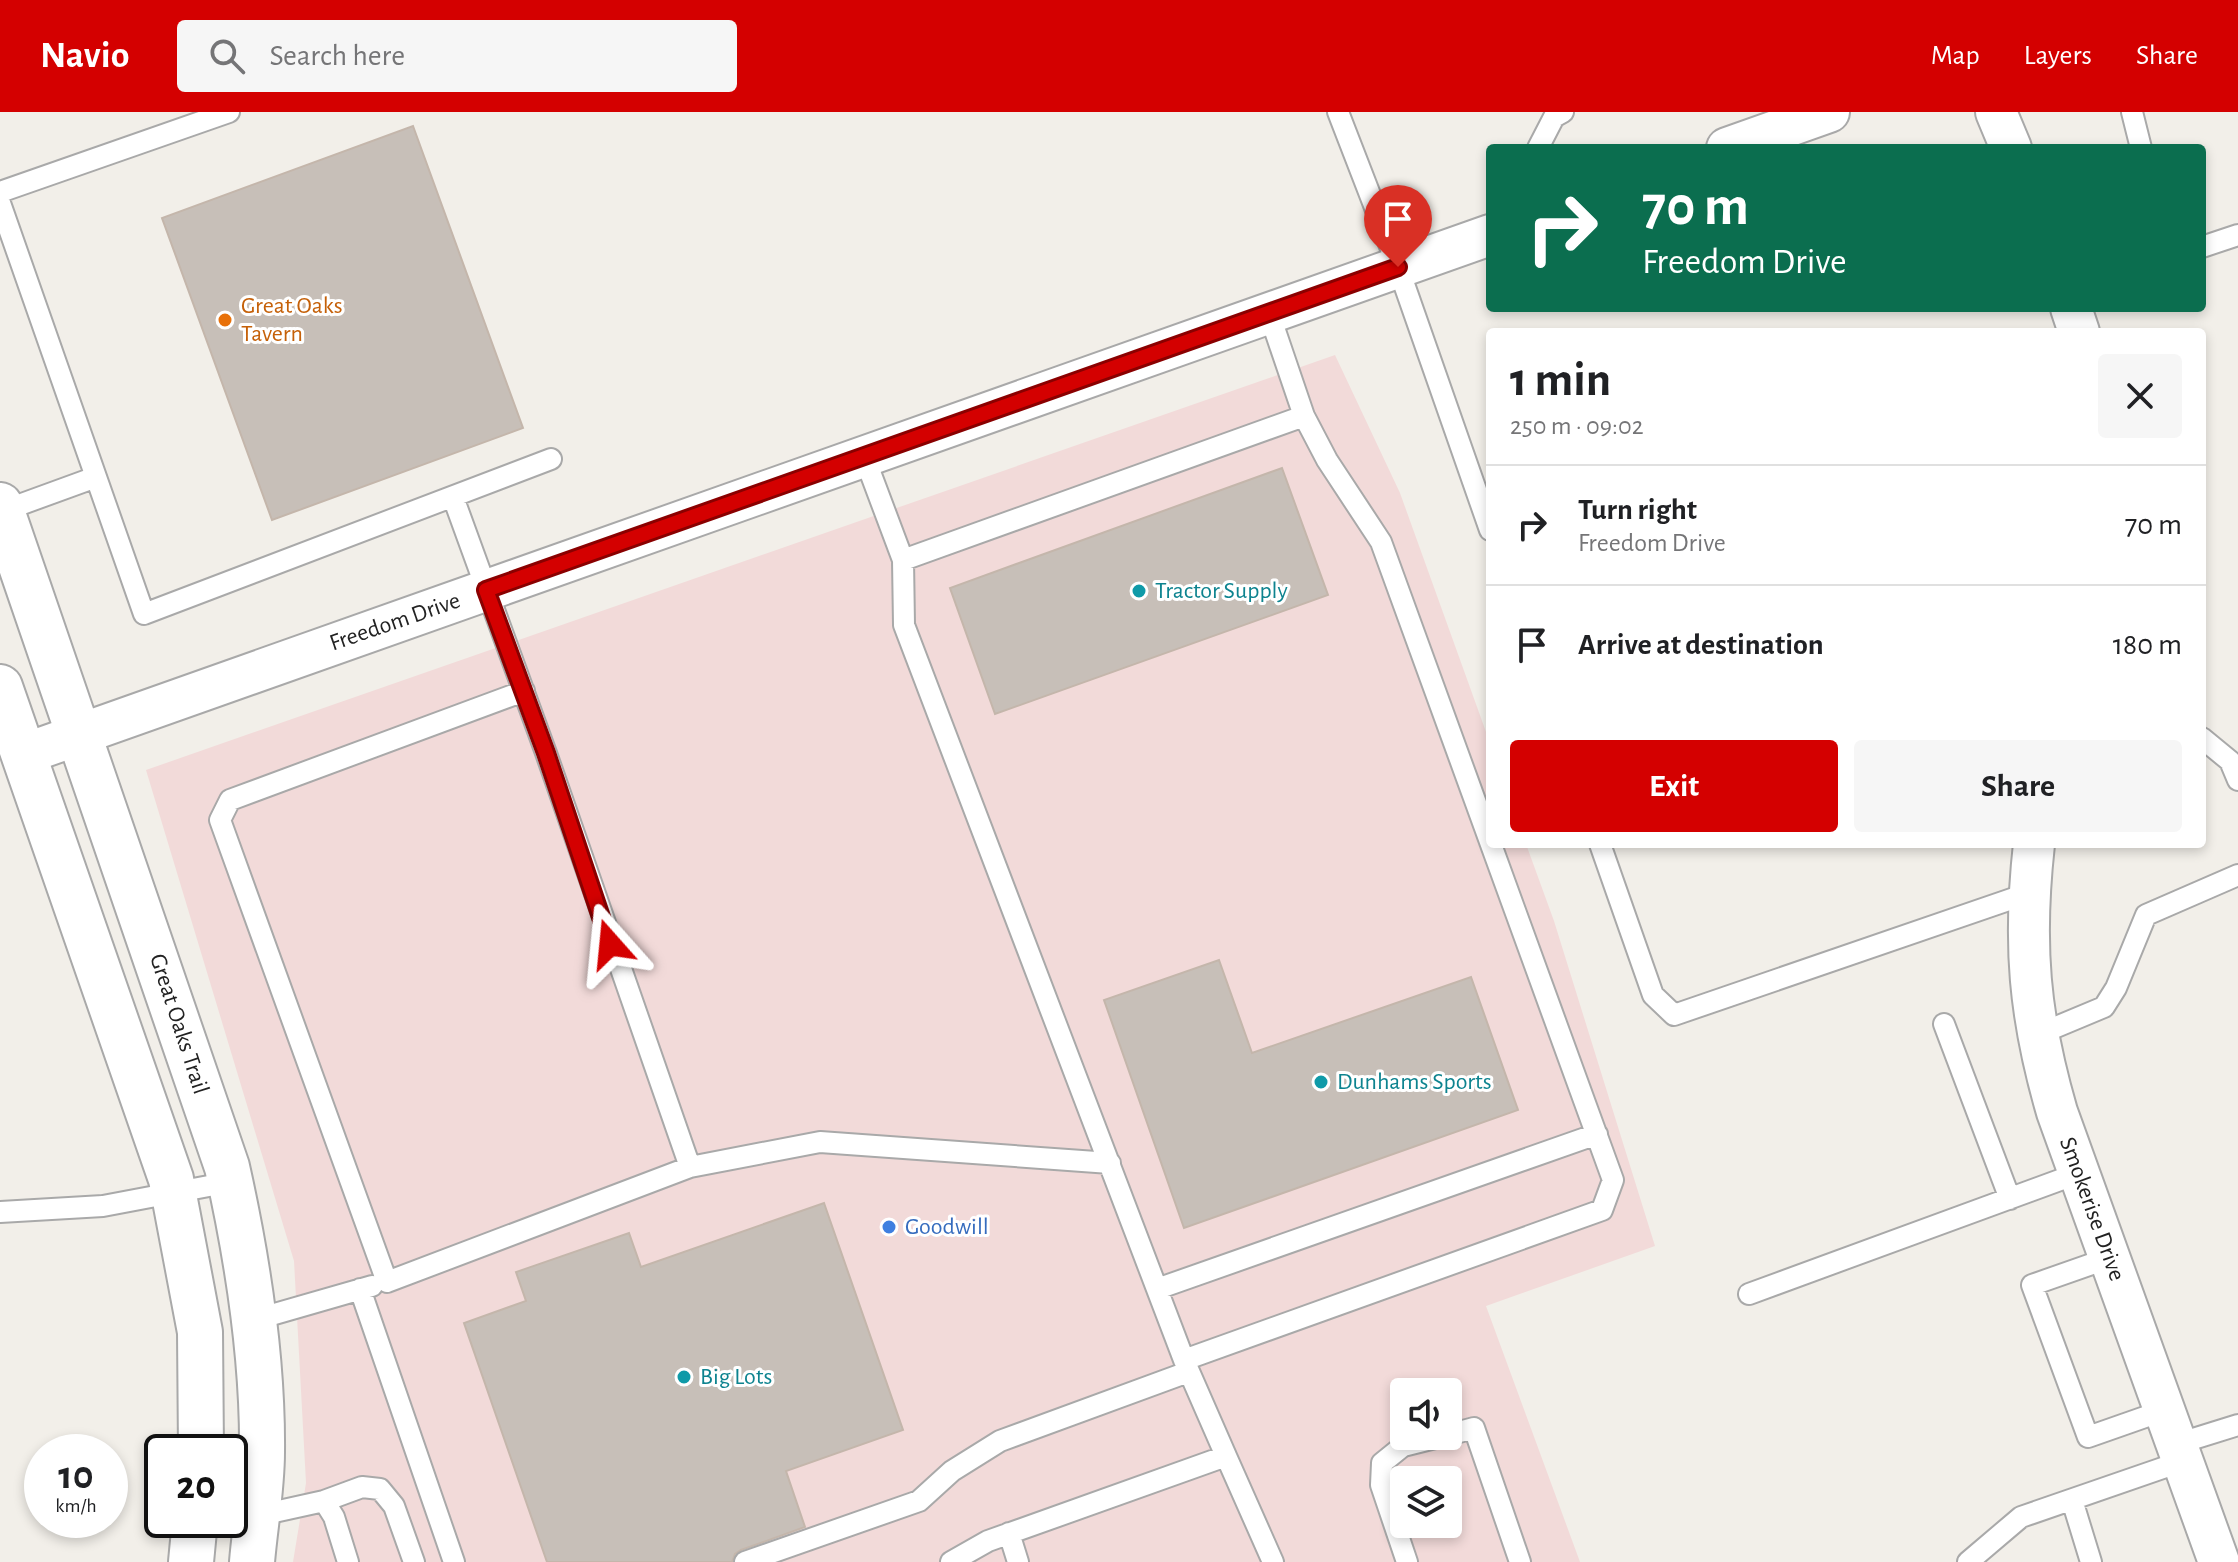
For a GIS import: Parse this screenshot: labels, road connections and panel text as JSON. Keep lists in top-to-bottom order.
{
  "streets": {
    "street": ["Freedom Drive", "Great Oaks Trail", "Smokerise Drive"]
  },
  "crossings": [
    ["Freedom Drive", "Great Oaks Trail"]
  ],
  "places": [
    "Great Oaks Tavern",
    "Tractor Supply",
    "Dunhams Sports",
    "Goodwill",
    "Big Lots"
  ],
  "page": {
    "header": "Navio",
    "search": "Search here",
    "nav": ["Map", "Layers", "Share"],
    "turn": ["70 m", "Freedom Drive"],
    "heading": ["1 min", "250 m · 09:02"],
    "list": [
      {
        "name": "Turn right",
        "note": "Freedom Drive",
        "value": "70 m"
      },
      {
        "name": "Arrive at destination",
        "value": "180 m"
      }
    ],
    "buttons": ["Exit", "Share"],
    "speed": "10 km/h",
    "limit": "20"
  }
}
